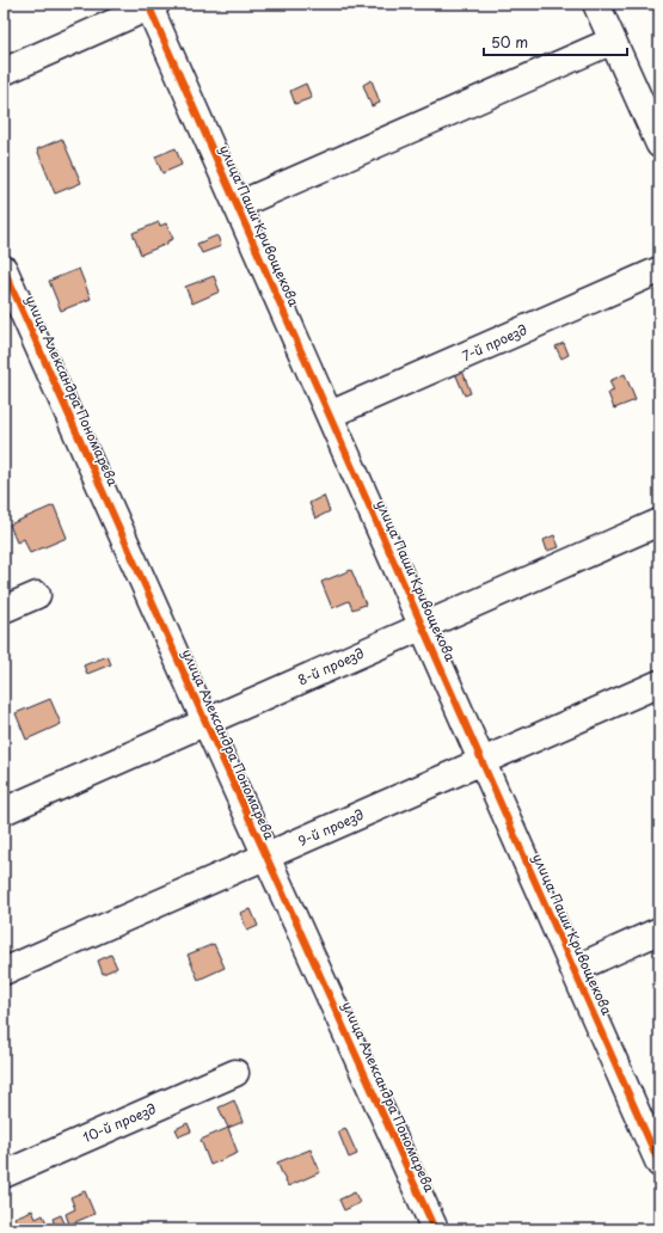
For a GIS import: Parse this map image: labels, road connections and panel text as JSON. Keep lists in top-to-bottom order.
{
  "streets": {
    "street": [
      "улица Паши Кривощекова",
      "7-й проезд",
      "улица Александра Пономарева",
      "8-й проезд",
      "9-й проезд",
      "10-й проезд"
    ]
  },
  "crossings": [
    ["улица Паши Кривощекова", "7-й проезд"],
    ["улица Паши Кривощекова", "8-й проезд"],
    ["улица Паши Кривощекова", "9-й проезд"],
    ["улица Александра Пономарева", "8-й проезд"],
    ["улица Александра Пономарева", "9-й проезд"]
  ],
  "scale_bar": "50 m"
}
